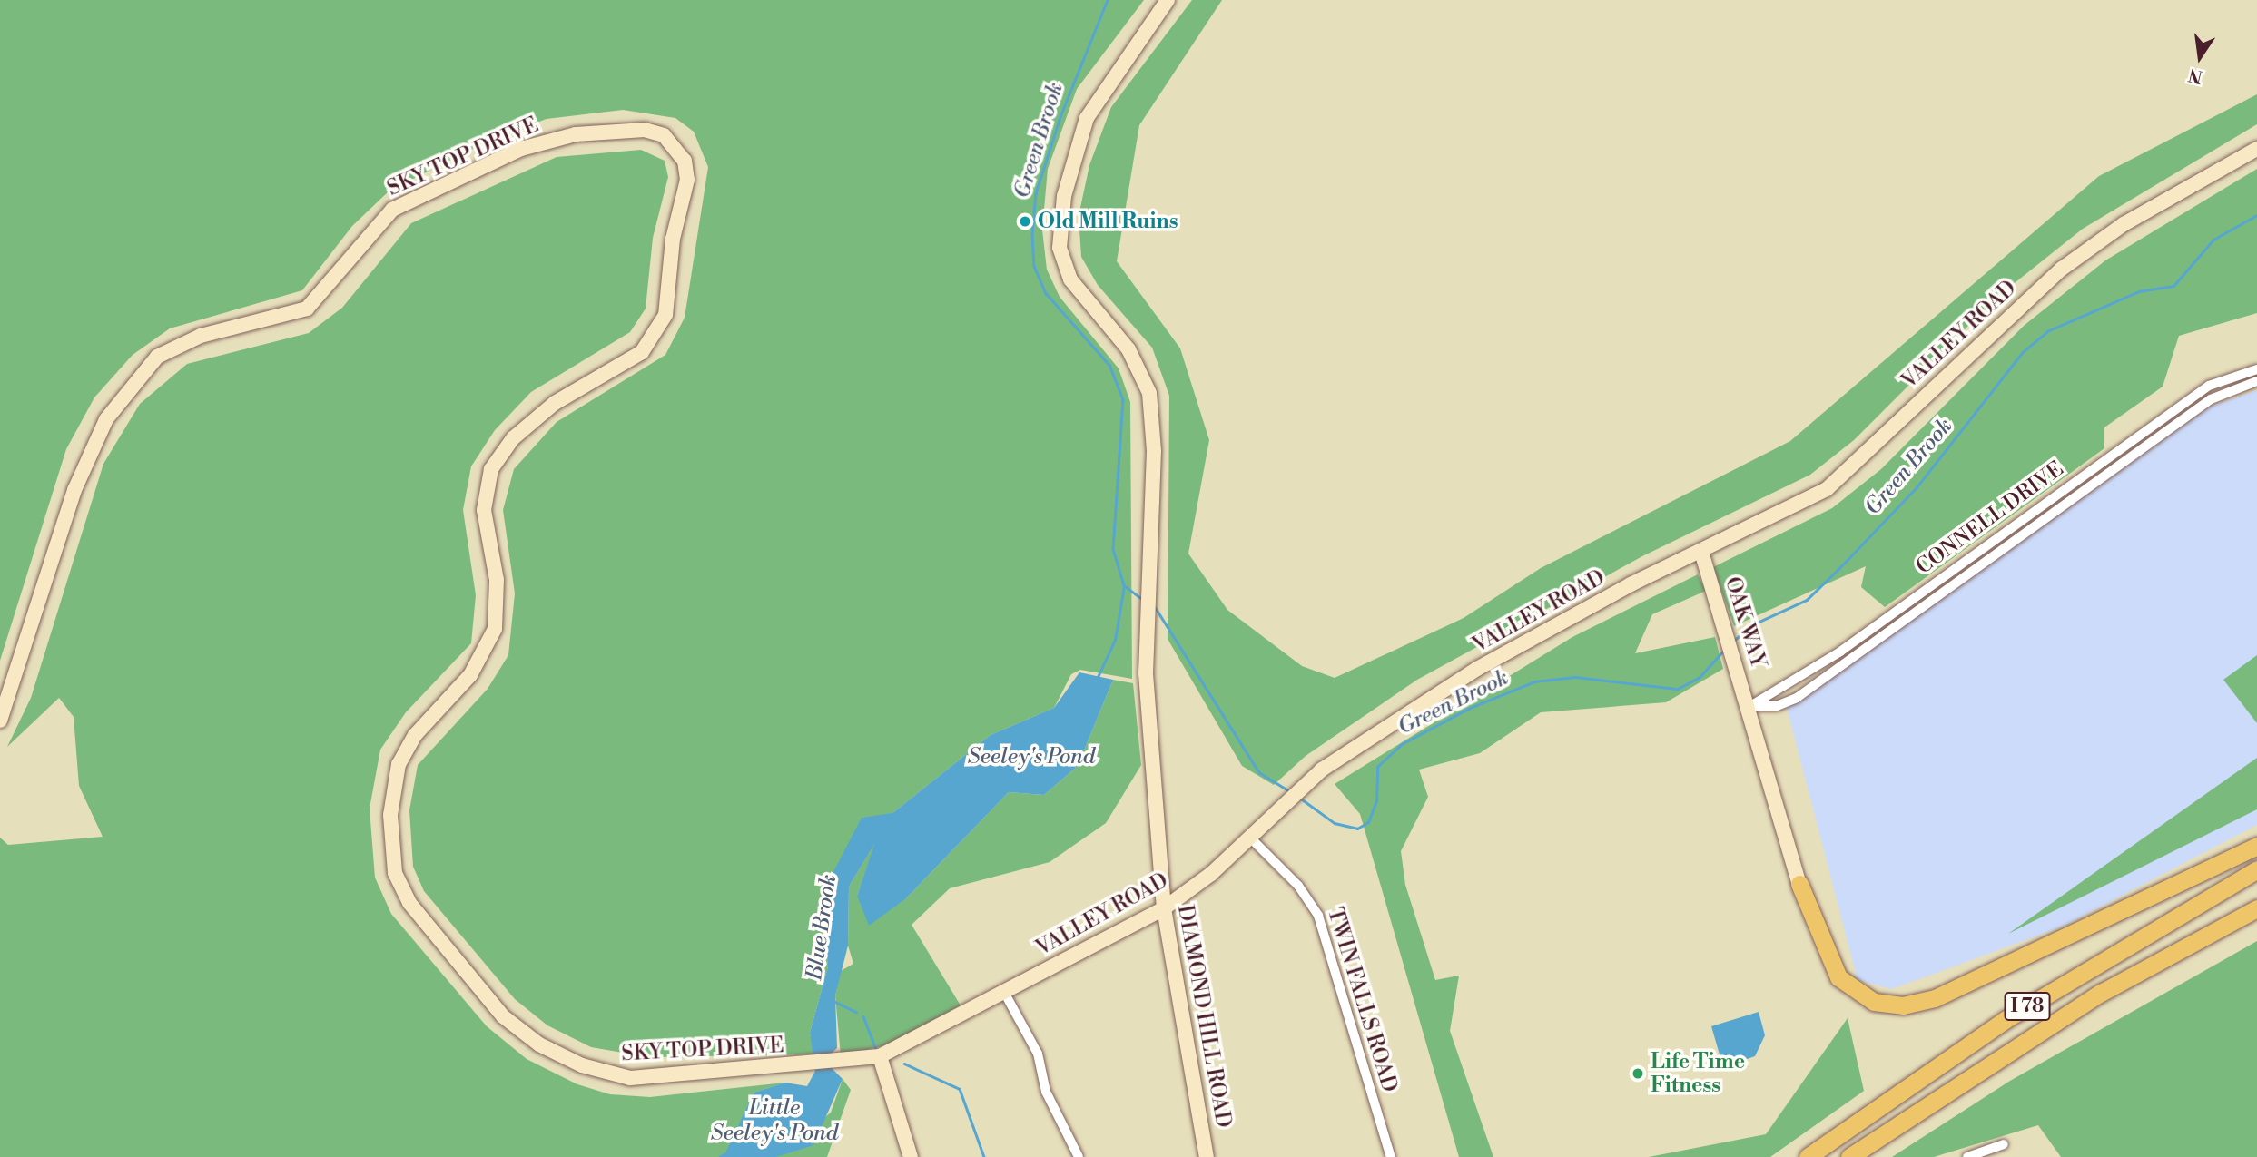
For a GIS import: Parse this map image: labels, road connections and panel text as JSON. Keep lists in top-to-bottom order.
{
  "streets": {
    "highway": ["I 78"],
    "main road": [
      "SKY TOP DRIVE",
      "VALLEY ROAD",
      "OAK WAY",
      "DIAMOND HILL ROAD"
    ],
    "street": ["CONNELL DRIVE", "TWIN FALLS ROAD"]
  },
  "crossings": [
    ["SKY TOP DRIVE", "VALLEY ROAD"],
    ["VALLEY ROAD", "OAK WAY"],
    ["VALLEY ROAD", "TWIN FALLS ROAD"],
    ["VALLEY ROAD", "DIAMOND HILL ROAD"],
    ["CONNELL DRIVE", "OAK WAY"]
  ],
  "water": [
    "Green Brook",
    "Seeley's Pond",
    "Blue Brook",
    "Little Seeley's Pond"
  ],
  "places": ["Old Mill Ruins", "Life Time Fitness"],
  "north": "bottom"
}
